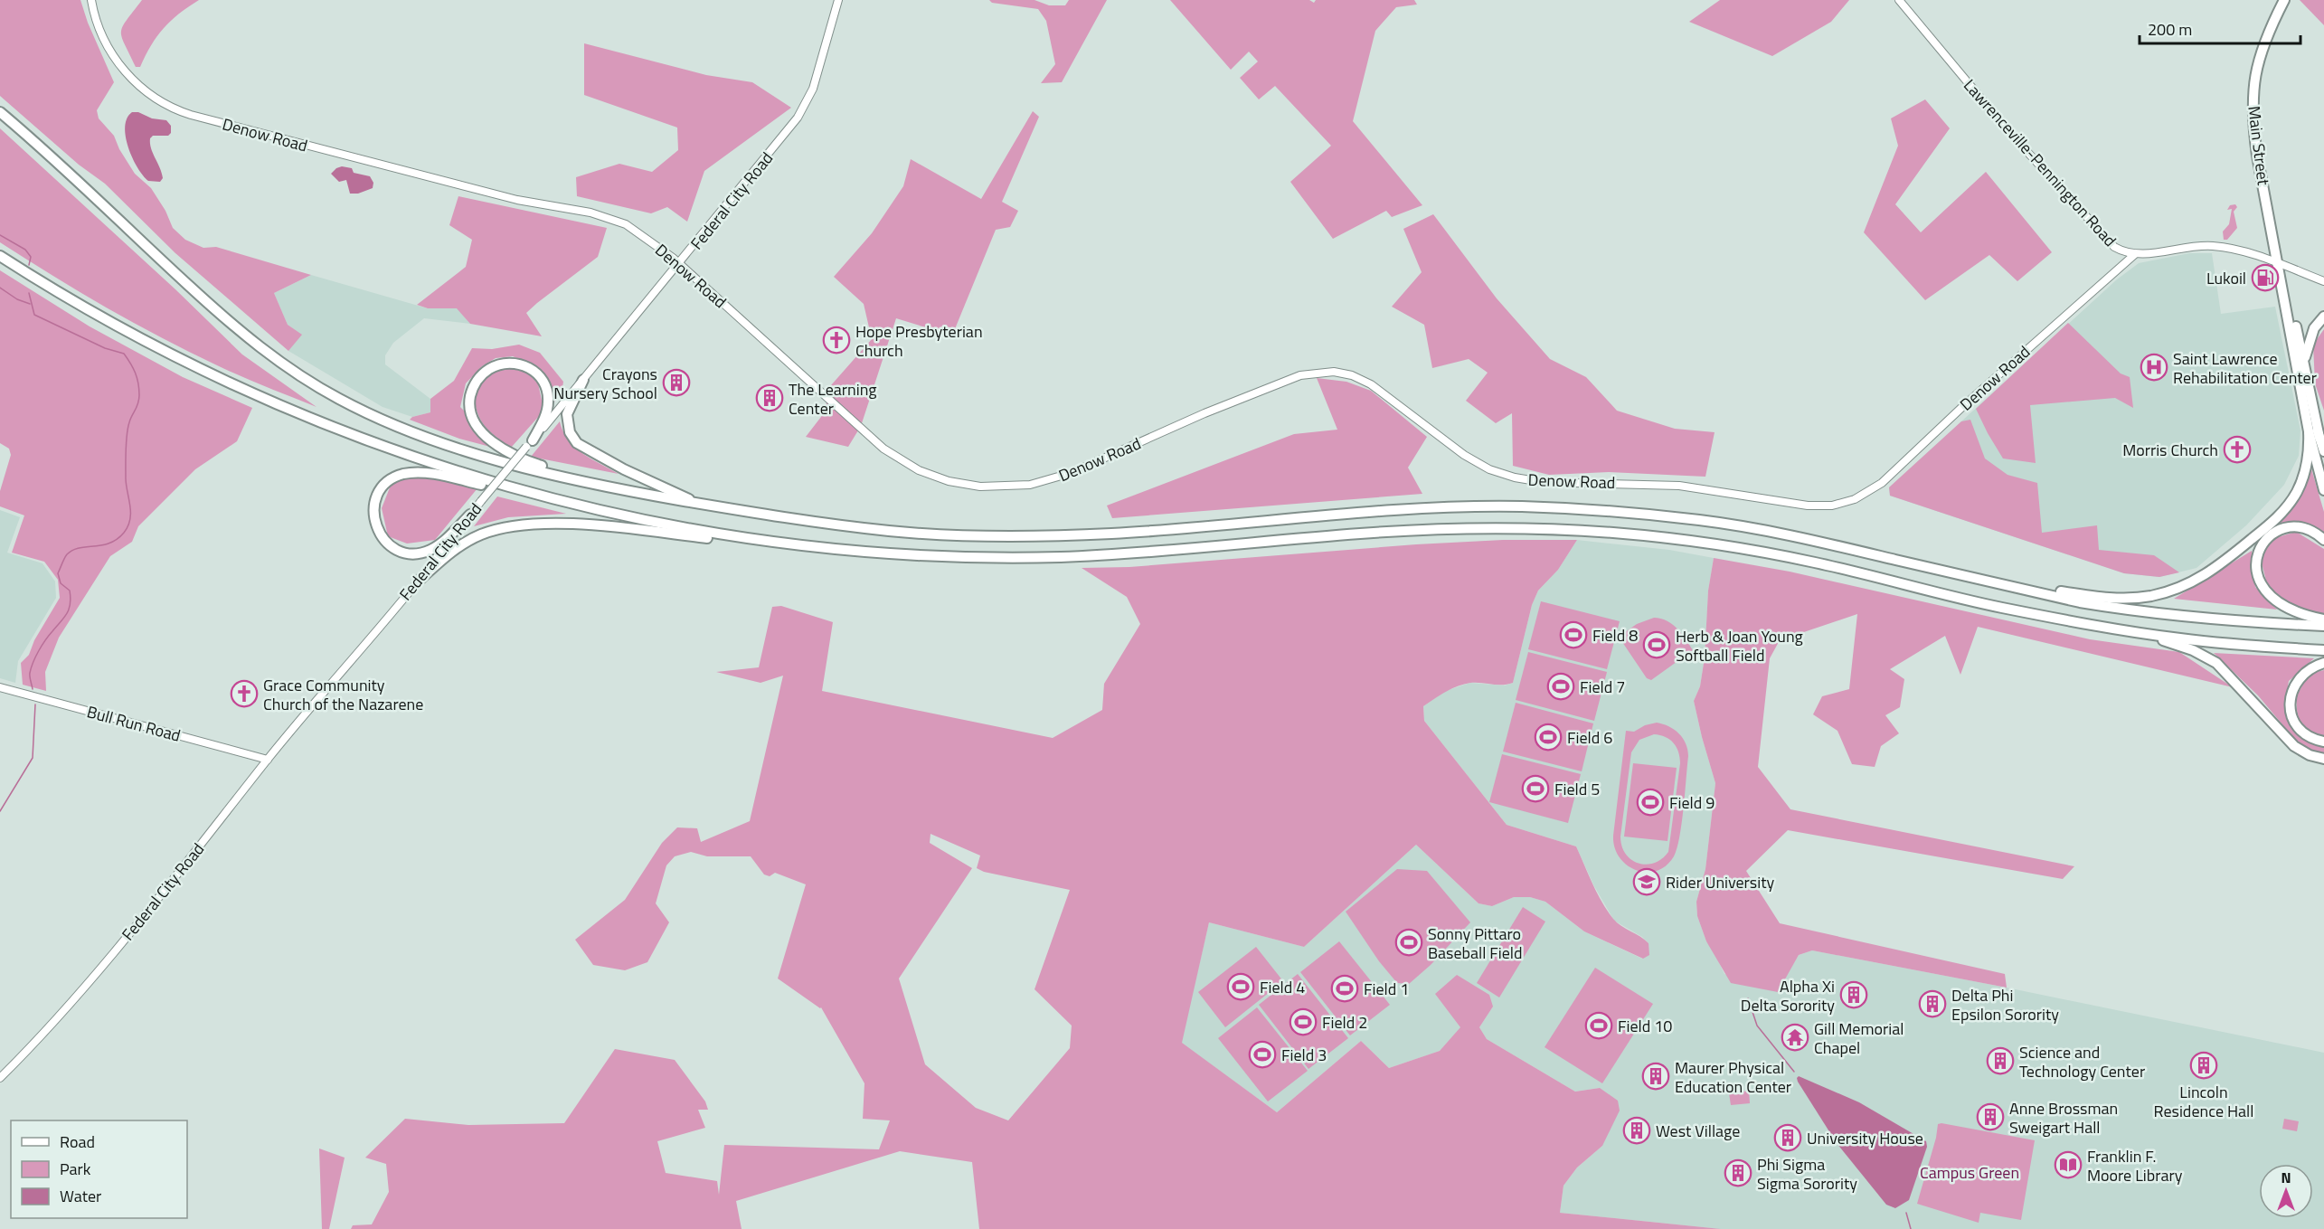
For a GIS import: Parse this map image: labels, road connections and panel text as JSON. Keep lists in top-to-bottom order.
{
  "streets": {
    "highway": ["Main Street"],
    "street": [
      "Denow Road",
      "Lawrenceville-Pennington Road",
      "Federal City Road",
      "Bull Run Road"
    ]
  },
  "crossings": [
    ["Denow Road", "Lawrenceville-Pennington Road"],
    ["Denow Road", "Federal City Road"],
    ["Main Street", "Lawrenceville-Pennington Road"],
    ["Federal City Road", "Bull Run Road"]
  ],
  "parks": ["Campus Green"],
  "places": {
    "fuel station": ["Lukoil"],
    "church": ["Hope Presbyterian Church", "Morris Church", "Grace Community Church of the Nazarene"],
    "hospital": ["Saint Lawrence Rehabilitation Center"],
    "building": [
      "Crayons Nursery School",
      "The Learning Center",
      "Alpha Xi Delta Sorority",
      "Delta Phi Epsilon Sorority",
      "Science and Technology Center",
      "Lincoln Residence Hall",
      "Maurer Physical Education Center",
      "Anne Brossman Sweigart Hall",
      "West Village",
      "University House",
      "Phi Sigma Sigma Sorority"
    ],
    "sports": [
      "Field 8",
      "Herb & Joan Young Softball Field",
      "Field 7",
      "Field 6",
      "Field 5",
      "Field 9",
      "Sonny Pittaro Baseball Field",
      "Field 4",
      "Field 1",
      "Field 2",
      "Field 10",
      "Field 3"
    ],
    "school or university": ["Rider University"],
    "temple": ["Gill Memorial Chapel"],
    "library": ["Franklin F. Moore Library"]
  },
  "legend": ["Road", "Park", "Water"],
  "scale_bar": "200 m",
  "north": "top"
}
